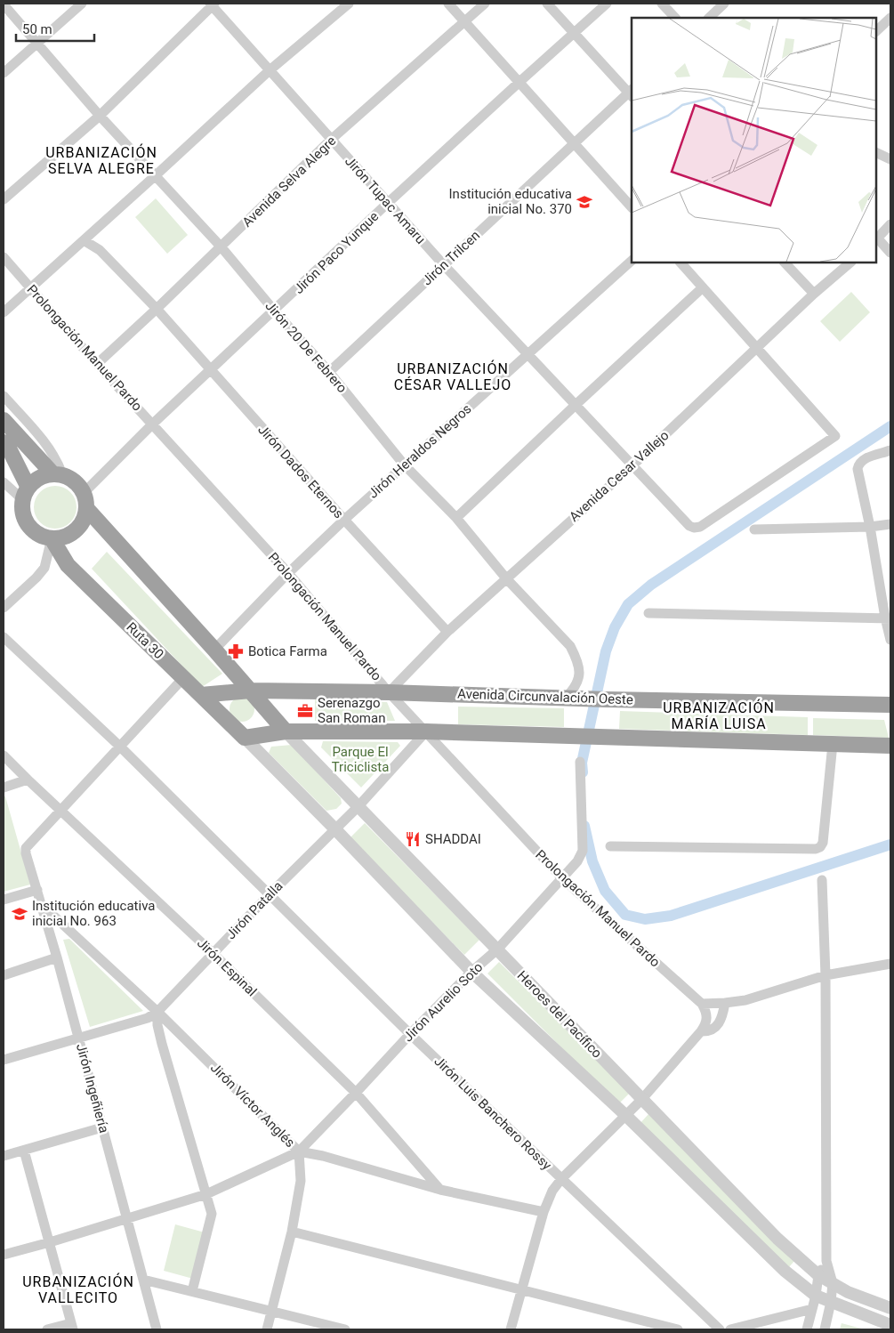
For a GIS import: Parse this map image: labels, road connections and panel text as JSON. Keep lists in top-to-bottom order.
{
  "streets": {
    "highway": ["Ruta 30", "Avenida Circunvalación Oeste", "Heroes del Pacífico"],
    "street": [
      "Avenida Selva Alegre",
      "Jirón Tupac Amaru",
      "Jirón Paco Yunque",
      "Jirón Trilcen",
      "Jirón 20 De Febrero",
      "Prolongación Manuel Pardo",
      "Jirón Heraldos Negros",
      "Jirón Dados Eternos",
      "Avenida Cesar Vallejo",
      "Jirón Patalla",
      "Jirón Espinal",
      "Jirón Aurelio Soto",
      "Jirón Ingeñiería",
      "Jirón Víctor Anglés",
      "Jirón Luis Banchero Rossy"
    ]
  },
  "crossings": [
    ["Avenida Selva Alegre", "Jirón Tupac Amaru"],
    ["Avenida Selva Alegre", "Jirón 20 De Febrero"],
    ["Avenida Selva Alegre", "Prolongación Manuel Pardo"],
    ["Avenida Selva Alegre", "Jirón Dados Eternos"],
    ["Jirón Tupac Amaru", "Jirón Paco Yunque"],
    ["Jirón Tupac Amaru", "Jirón Trilcen"],
    ["Jirón Tupac Amaru", "Jirón Heraldos Negros"],
    ["Jirón Tupac Amaru", "Avenida Cesar Vallejo"],
    ["Jirón Paco Yunque", "Jirón 20 De Febrero"],
    ["Jirón Paco Yunque", "Prolongación Manuel Pardo"],
    ["Jirón Paco Yunque", "Jirón Dados Eternos"],
    ["Jirón Paco Yunque", "Ruta 30"],
    ["Jirón Trilcen", "Jirón 20 De Febrero"],
    ["Jirón 20 De Febrero", "Jirón Heraldos Negros"],
    ["Jirón 20 De Febrero", "Avenida Cesar Vallejo"],
    ["Jirón 20 De Febrero", "Avenida Circunvalación Oeste"],
    ["Prolongación Manuel Pardo", "Jirón Heraldos Negros"],
    ["Prolongación Manuel Pardo", "Avenida Cesar Vallejo"],
    ["Prolongación Manuel Pardo", "Avenida Circunvalación Oeste"],
    ["Prolongación Manuel Pardo", "Jirón Patalla"],
    ["Prolongación Manuel Pardo", "Jirón Aurelio Soto"],
    ["Jirón Heraldos Negros", "Jirón Dados Eternos"],
    ["Jirón Dados Eternos", "Avenida Cesar Vallejo"],
    ["Avenida Cesar Vallejo", "Avenida Circunvalación Oeste"],
    ["Ruta 30", "Avenida Circunvalación Oeste"],
    ["Ruta 30", "Heroes del Pacífico"],
    ["Avenida Circunvalación Oeste", "Heroes del Pacífico"],
    ["Jirón Patalla", "Jirón Espinal"],
    ["Jirón Patalla", "Heroes del Pacífico"],
    ["Jirón Patalla", "Jirón Ingeñiería"],
    ["Jirón Patalla", "Jirón Víctor Anglés"],
    ["Jirón Patalla", "Jirón Luis Banchero Rossy"],
    ["Jirón Espinal", "Jirón Aurelio Soto"],
    ["Jirón Espinal", "Jirón Ingeñiería"],
    ["Jirón Espinal", "Jirón Víctor Anglés"],
    ["Jirón Aurelio Soto", "Heroes del Pacífico"],
    ["Jirón Aurelio Soto", "Jirón Víctor Anglés"],
    ["Jirón Aurelio Soto", "Jirón Luis Banchero Rossy"],
    ["Jirón Ingeñiería", "Jirón Víctor Anglés"]
  ],
  "districts": [
    "URBANIZACIÓN SELVA ALEGRE",
    "URBANIZACIÓN CÉSAR VALLEJO",
    "URBANIZACIÓN MARÍA LUISA",
    "URBANIZACIÓN VALLECITO"
  ],
  "parks": ["Parque El Triciclista"],
  "places": {
    "school or university": ["Institución educativa inicial No. 370", "Institución educativa inicial No. 963"],
    "pharmacy": ["Botica Farma"],
    "office": ["Serenazgo San Roman"],
    "restaurant": ["SHADDAI"]
  },
  "scale_bar": "50 m"
}
